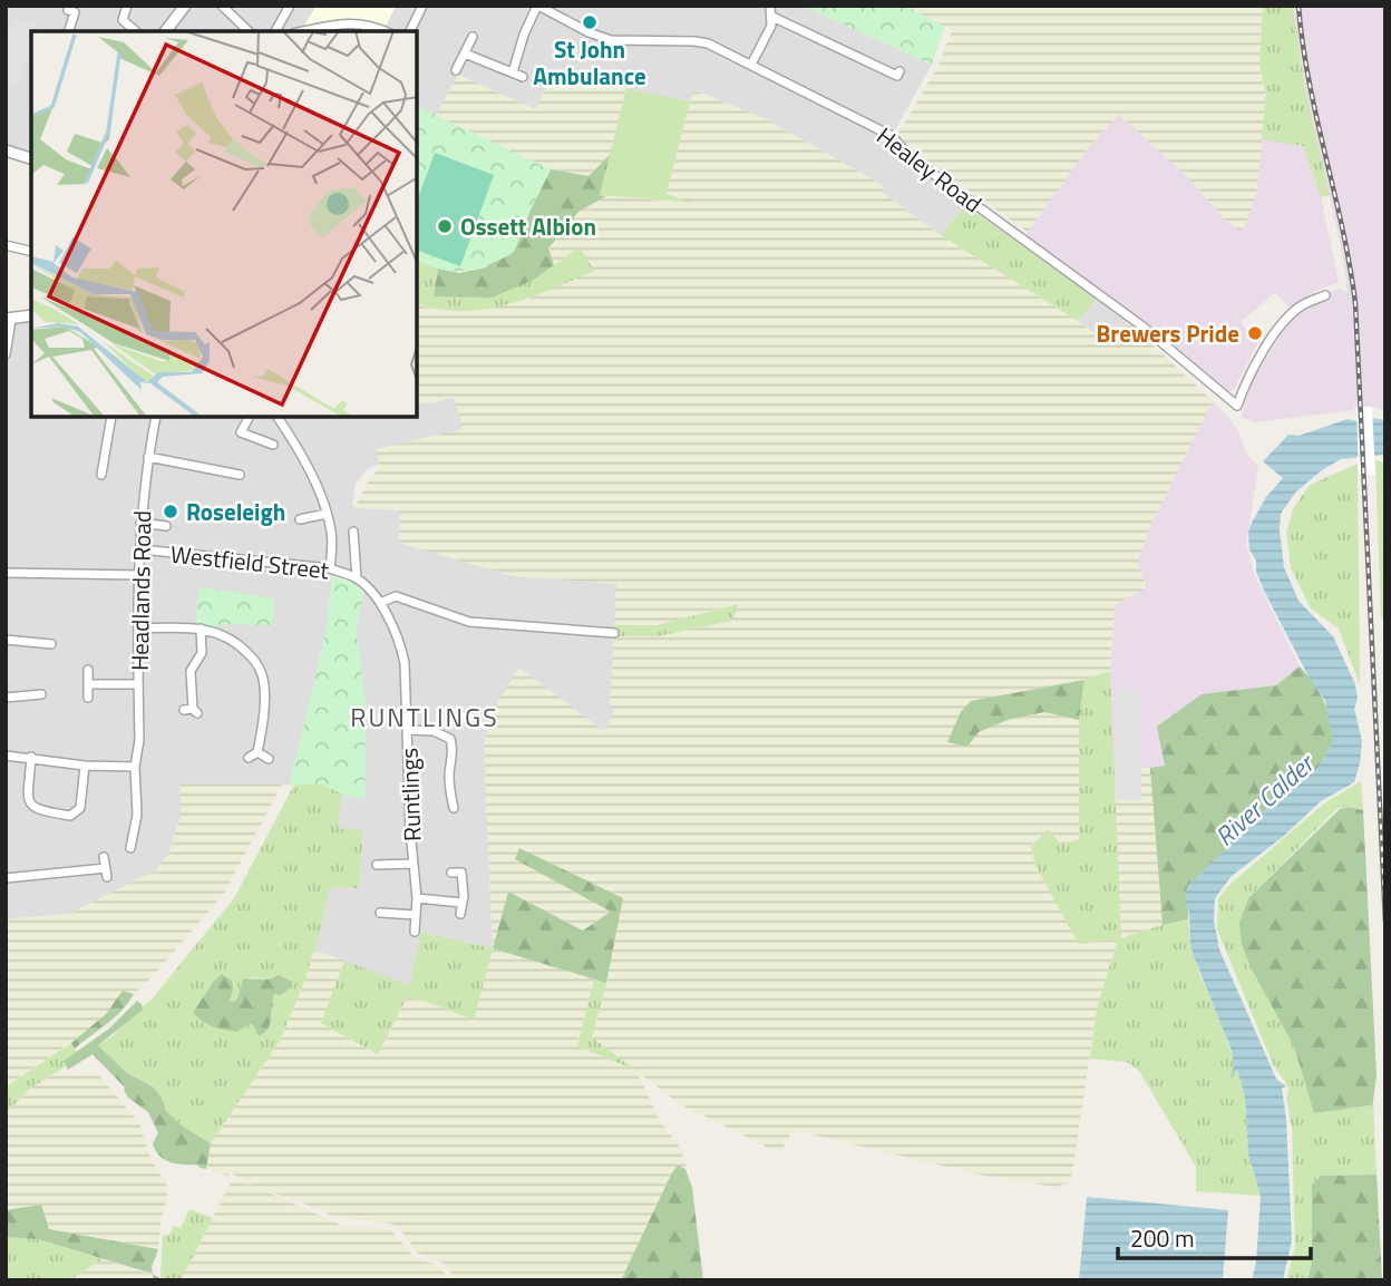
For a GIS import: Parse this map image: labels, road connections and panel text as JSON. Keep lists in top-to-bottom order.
{
  "streets": {
    "street": [
      "Healey Road",
      "Westfield Street",
      "Headlands Road",
      "Runtlings"
    ]
  },
  "crossings": [
    ["Westfield Street", "Headlands Road"],
    ["Westfield Street", "Runtlings"]
  ],
  "districts": ["RUNTLINGS"],
  "water": ["River Calder"],
  "places": [
    "St John Ambulance",
    "Ossett Albion",
    "Brewers Pride",
    "Roseleigh"
  ],
  "scale_bar": "200 m"
}
